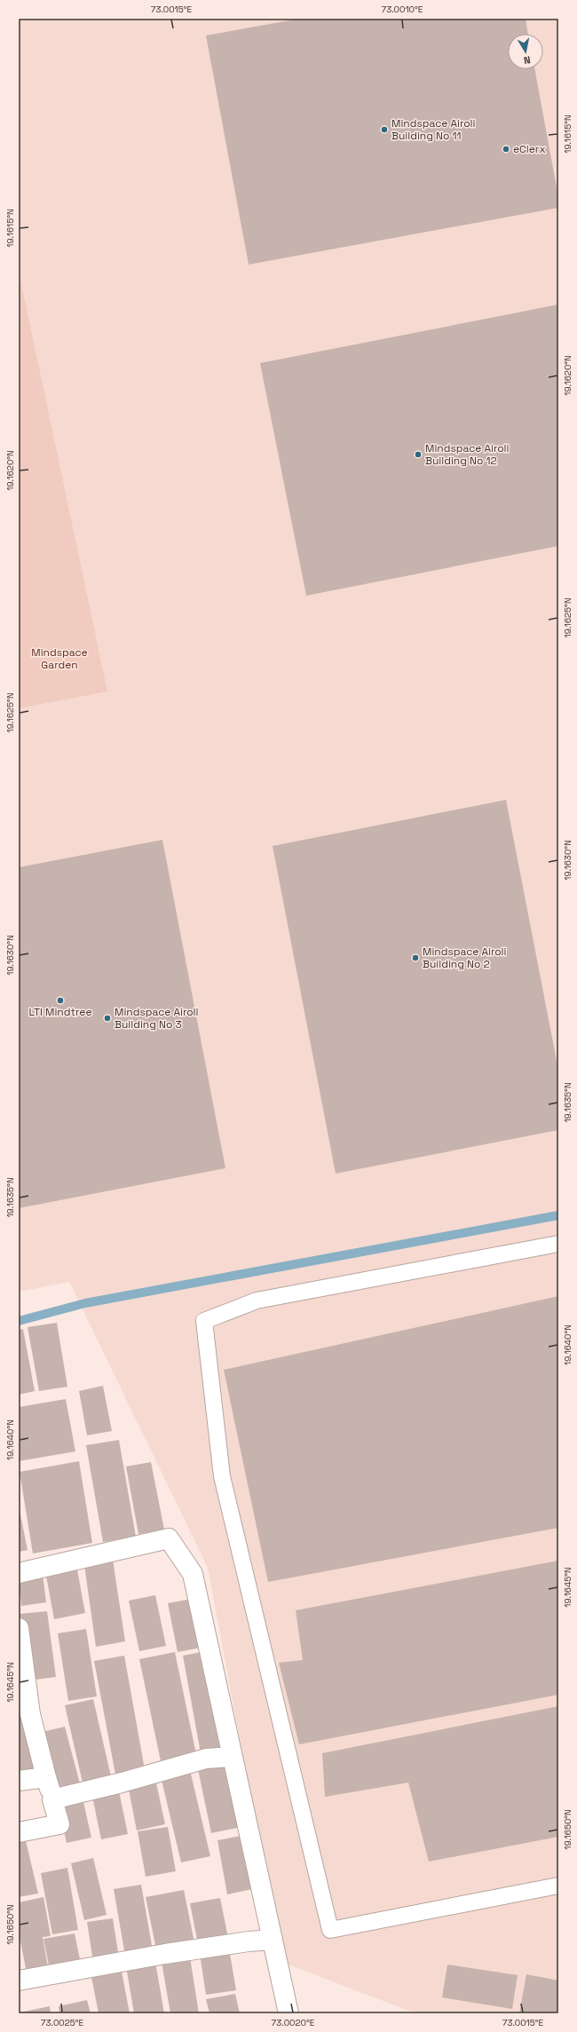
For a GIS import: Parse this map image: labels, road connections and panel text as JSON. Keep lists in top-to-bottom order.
{
  "parks": ["Mindspace Garden"],
  "places": [
    "Mindspace Airoli Building No 11",
    "eClerx",
    "Mindspace Airoli Building No 12",
    "Mindspace Airoli Building No 2",
    "LTI Mindtree",
    "Mindspace Airoli Building No 3"
  ],
  "north": "bottom",
  "coordinates": [
    "73.0015°E",
    "73.0010°E",
    "19.1615°N",
    "19.1620°N",
    "19.1625°N",
    "19.1630°N",
    "19.1635°N",
    "19.1640°N",
    "19.1645°N",
    "19.1650°N",
    "73.0025°E",
    "73.0020°E"
  ]
}
